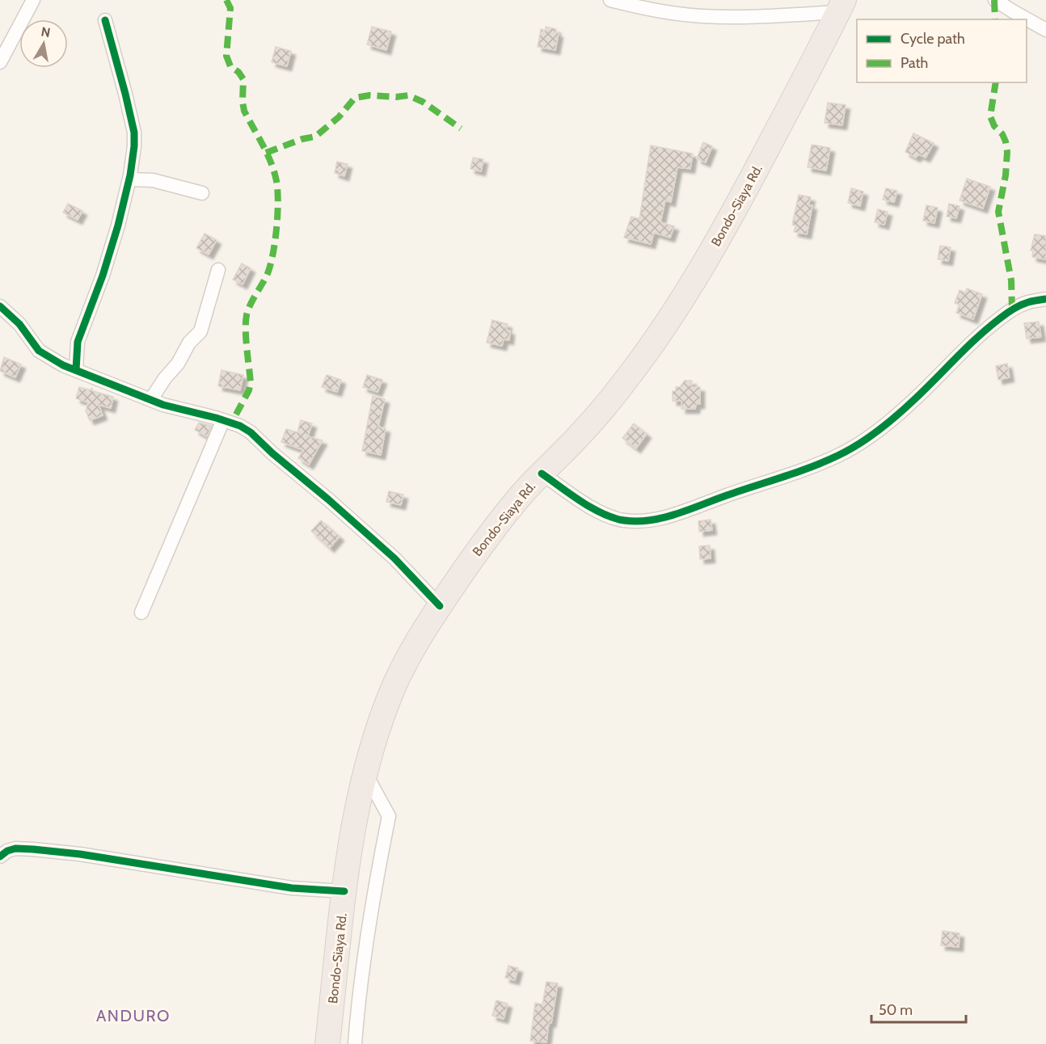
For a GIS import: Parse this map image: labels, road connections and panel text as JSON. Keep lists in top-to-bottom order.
{
  "streets": {
    "highway": ["Bondo-Siaya Rd."]
  },
  "districts": ["ANDURO"],
  "legend": ["Cycle path", "Path"],
  "scale_bar": "50 m",
  "north": "top"
}
